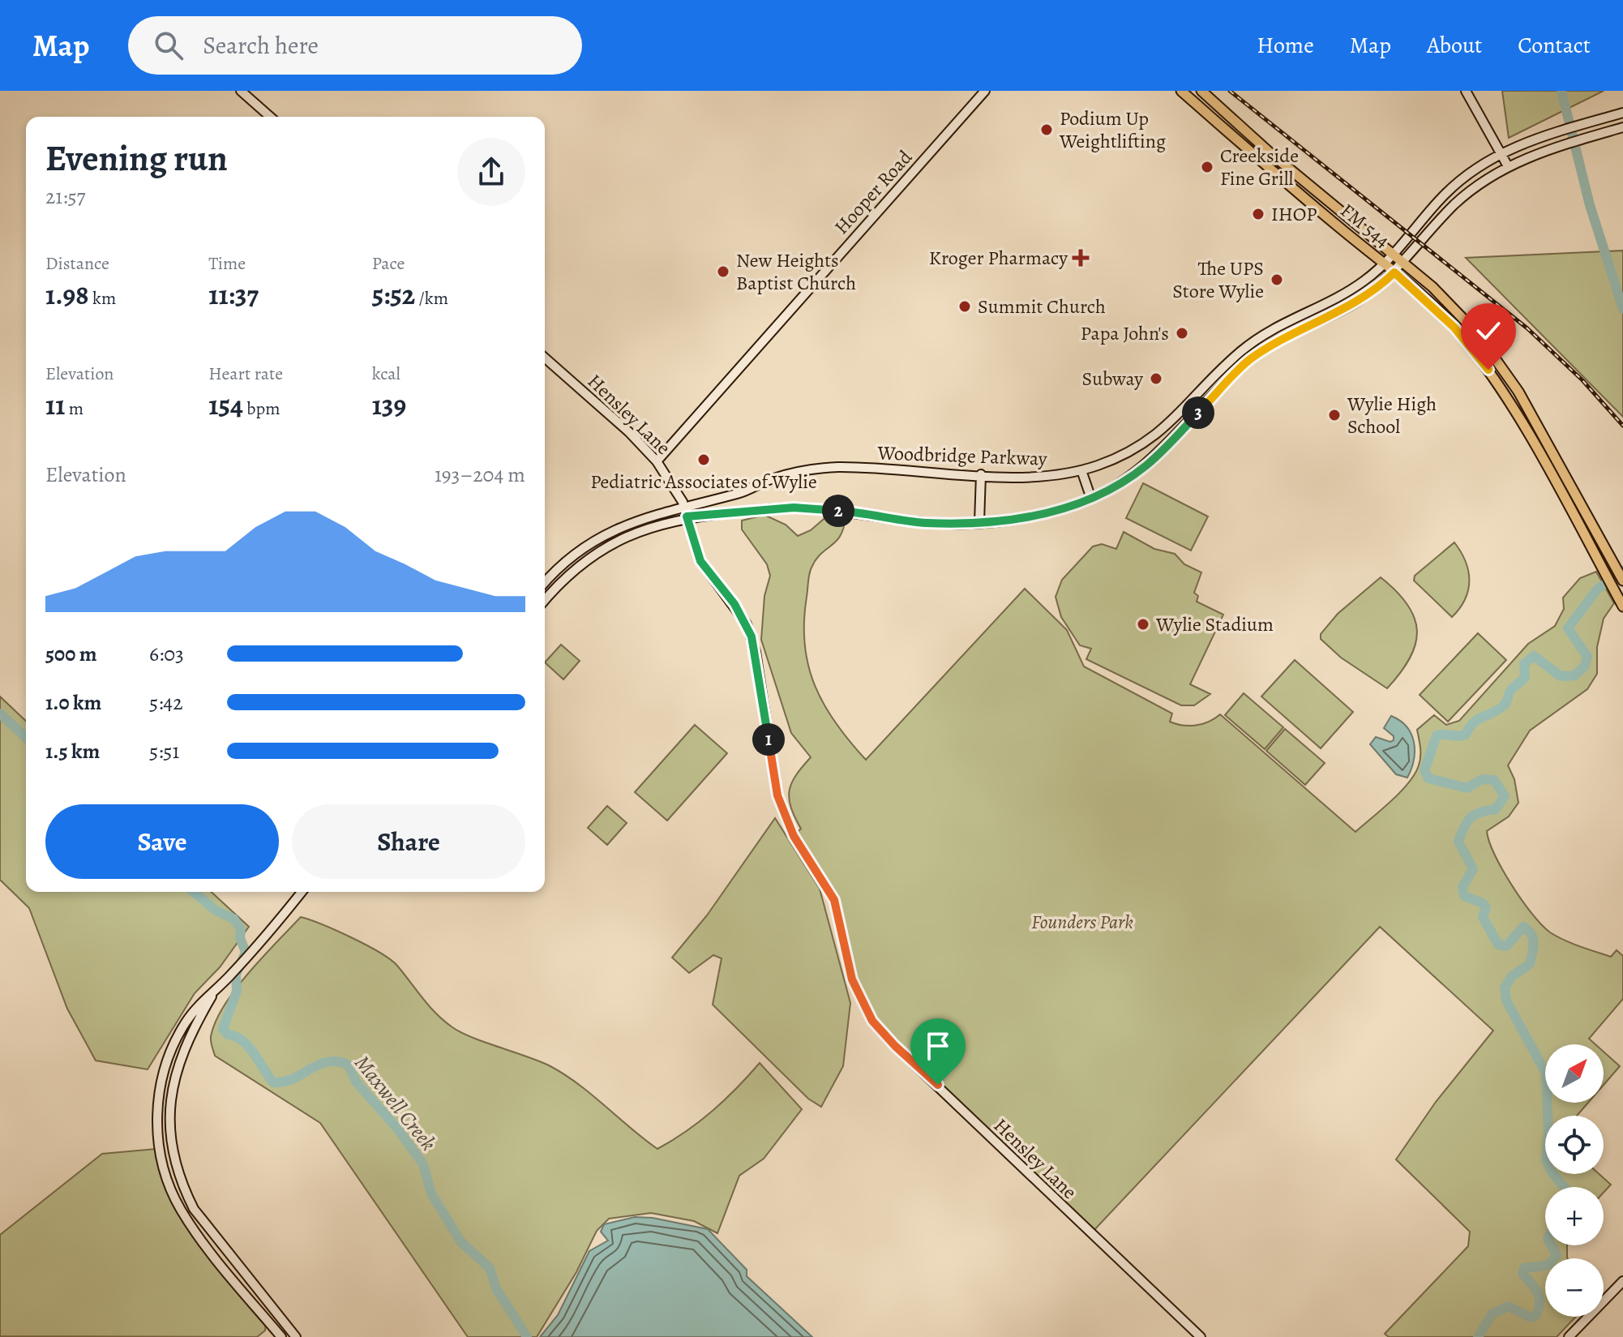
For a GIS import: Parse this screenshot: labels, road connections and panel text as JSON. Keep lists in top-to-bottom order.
{
  "streets": {
    "main road": [
      "Hooper Road",
      "FM 544",
      "Hensley Lane",
      "Woodbridge Parkway"
    ]
  },
  "crossings": [
    ["Hooper Road", "Hensley Lane"],
    ["FM 544", "Woodbridge Parkway"],
    ["Hensley Lane", "Woodbridge Parkway"]
  ],
  "water": ["Maxwell Creek"],
  "parks": ["Founders Park"],
  "places": {
    "other": [
      "Podium Up Weightlifting",
      "Creekside Fine Grill",
      "IHOP",
      "New Heights Baptist Church",
      "The UPS Store Wylie",
      "Summit Church",
      "Papa John's",
      "Subway",
      "Wylie High School",
      "Pediatric Associates of Wylie",
      "Wylie Stadium"
    ],
    "health": ["Kroger Pharmacy"]
  },
  "north": "top right",
  "page": {
    "header": "Map",
    "search": "Search here",
    "nav": [
      "Home",
      "Map",
      "About",
      "Contact"
    ],
    "heading": ["Evening run", "21:57"],
    "stats": [
      ["Distance", "1.98 km"],
      ["Time", "11:37"],
      ["Pace", "5:52 /km"],
      ["Elevation", "11 m"],
      ["Heart rate", "154 bpm"],
      ["kcal", "139"]
    ],
    "pins": ["3", "2", "1"],
    "chart": ["Elevation", "193–204 m"],
    "list": [
      {
        "name": "500 m",
        "note": "6:03"
      },
      {
        "name": "1.0 km",
        "note": "5:42"
      },
      {
        "name": "1.5 km",
        "note": "5:51"
      }
    ],
    "buttons": ["Save", "Share"],
    "map_buttons": ["+", "−"]
  }
}
